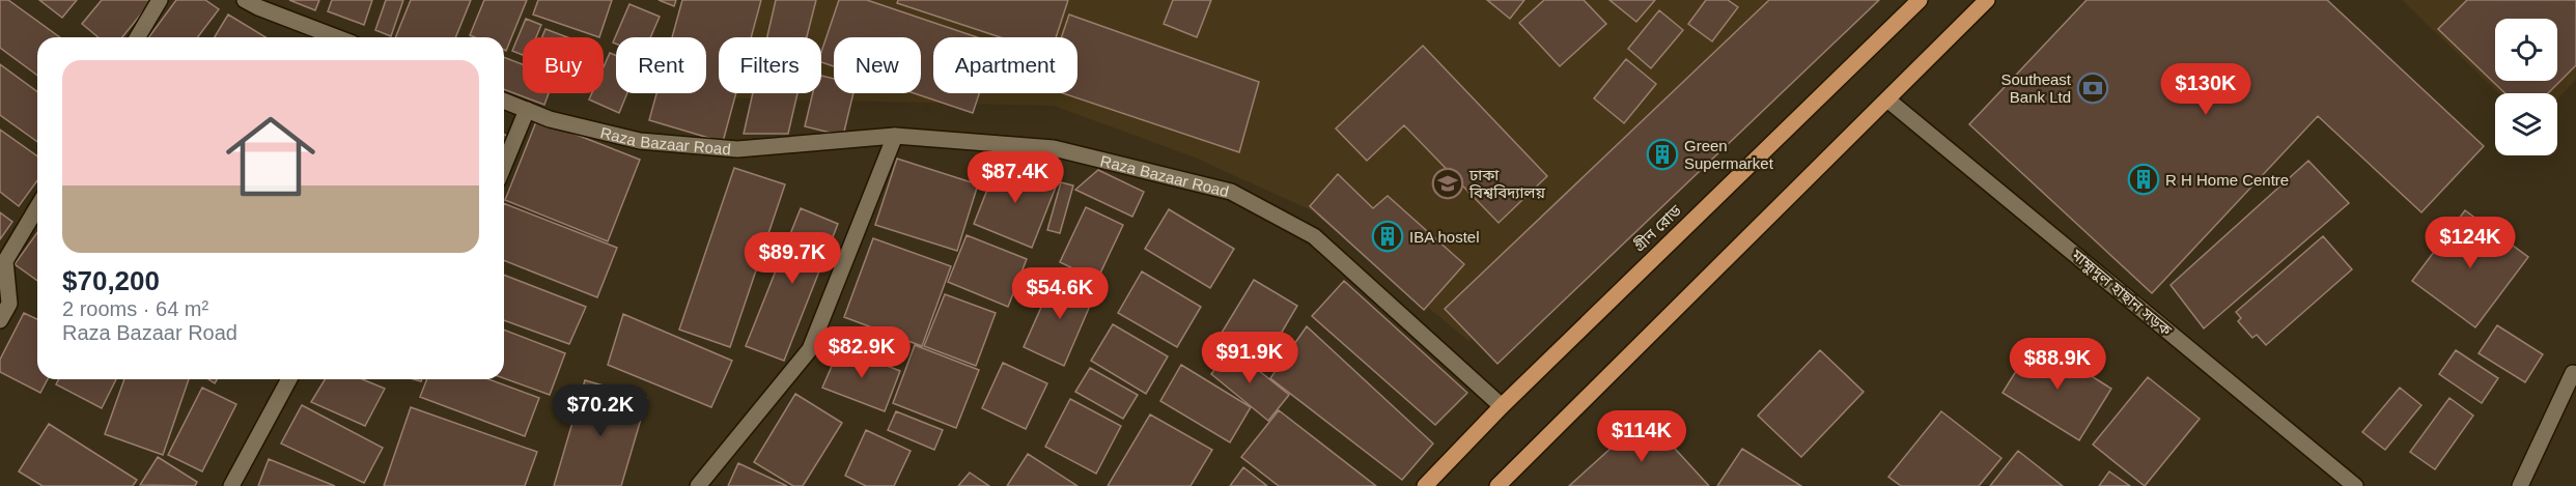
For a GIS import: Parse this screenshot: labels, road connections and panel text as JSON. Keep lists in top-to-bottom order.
{
  "streets": {
    "main road": ["গ্রীন রোড"],
    "street": ["Raza Bazaar Road", "মাহ্মুদুল হাছান সড়ক"]
  },
  "crossings": [
    ["Raza Bazaar Road", "গ্রীন রোড"]
  ],
  "places": {
    "bank": ["Southeast Bank Ltd"],
    "building": ["Green Supermarket", "R H Home Centre", "IBA hostel"],
    "school or university": ["ঢাকা বিশ্ববিদ্যালয়"]
  },
  "page": {
    "chip": [
      "Buy",
      "Rent",
      "Filters",
      "New",
      "Apartment"
    ],
    "list": [
      {
        "name": "$70,200",
        "note": "2 rooms · 64 m² · Raza Bazaar Road"
      }
    ],
    "price": [
      "$130K",
      "$87.4K",
      "$124K",
      "$89.7K",
      "$54.6K",
      "$82.9K",
      "$91.9K",
      "$88.9K",
      "$70.2K",
      "$114K"
    ]
  }
}
